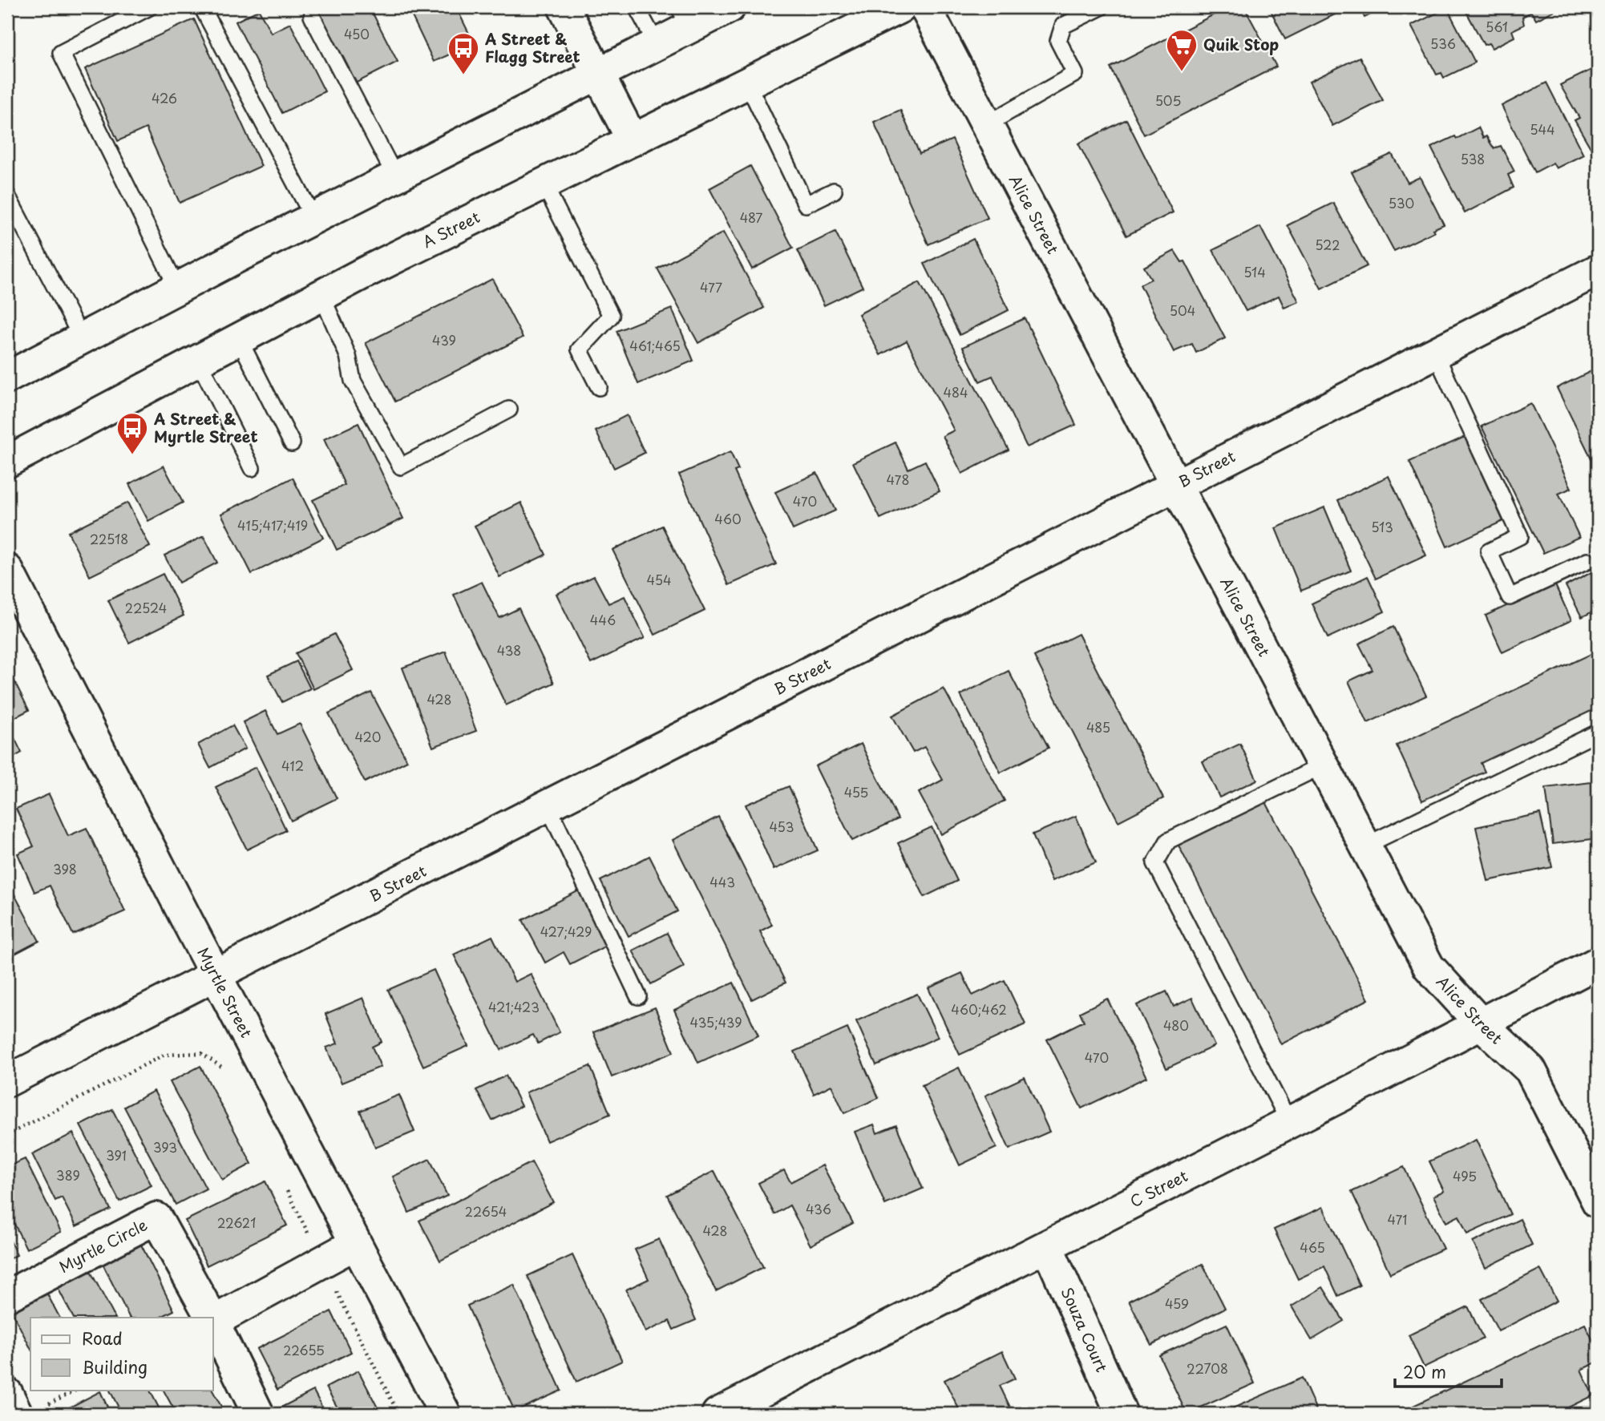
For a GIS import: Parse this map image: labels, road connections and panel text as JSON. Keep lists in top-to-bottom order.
{
  "streets": {
    "street": [
      "Alice Street",
      "A Street",
      "B Street",
      "Myrtle Street",
      "C Street",
      "Myrtle Circle",
      "Souza Court"
    ]
  },
  "crossings": [
    ["Alice Street", "B Street"],
    ["Alice Street", "C Street"],
    ["B Street", "Myrtle Street"],
    ["C Street", "Souza Court"]
  ],
  "places": {
    "supermarket": ["Quik Stop"],
    "bus stop": ["A Street & Flagg Street", "A Street & Myrtle Street"]
  },
  "house_numbers": [
    "561",
    "450",
    "536",
    "426",
    "505",
    "544",
    "538",
    "530",
    "487",
    "522",
    "514",
    "477",
    "504",
    "439",
    "461;465",
    "484",
    "478",
    "470",
    "460",
    "415;417;419",
    "513",
    "22518",
    "454",
    "22524",
    "446",
    "438",
    "428",
    "485",
    "420",
    "412",
    "455",
    "453",
    "398",
    "443",
    "427;429",
    "421;423",
    "460;462",
    "435;439",
    "480",
    "470",
    "393",
    "391",
    "389",
    "495",
    "436",
    "22654",
    "471",
    "22621",
    "428",
    "465",
    "459",
    "22655",
    "22708"
  ],
  "legend": ["Road", "Building"],
  "scale_bar": "20 m"
}
